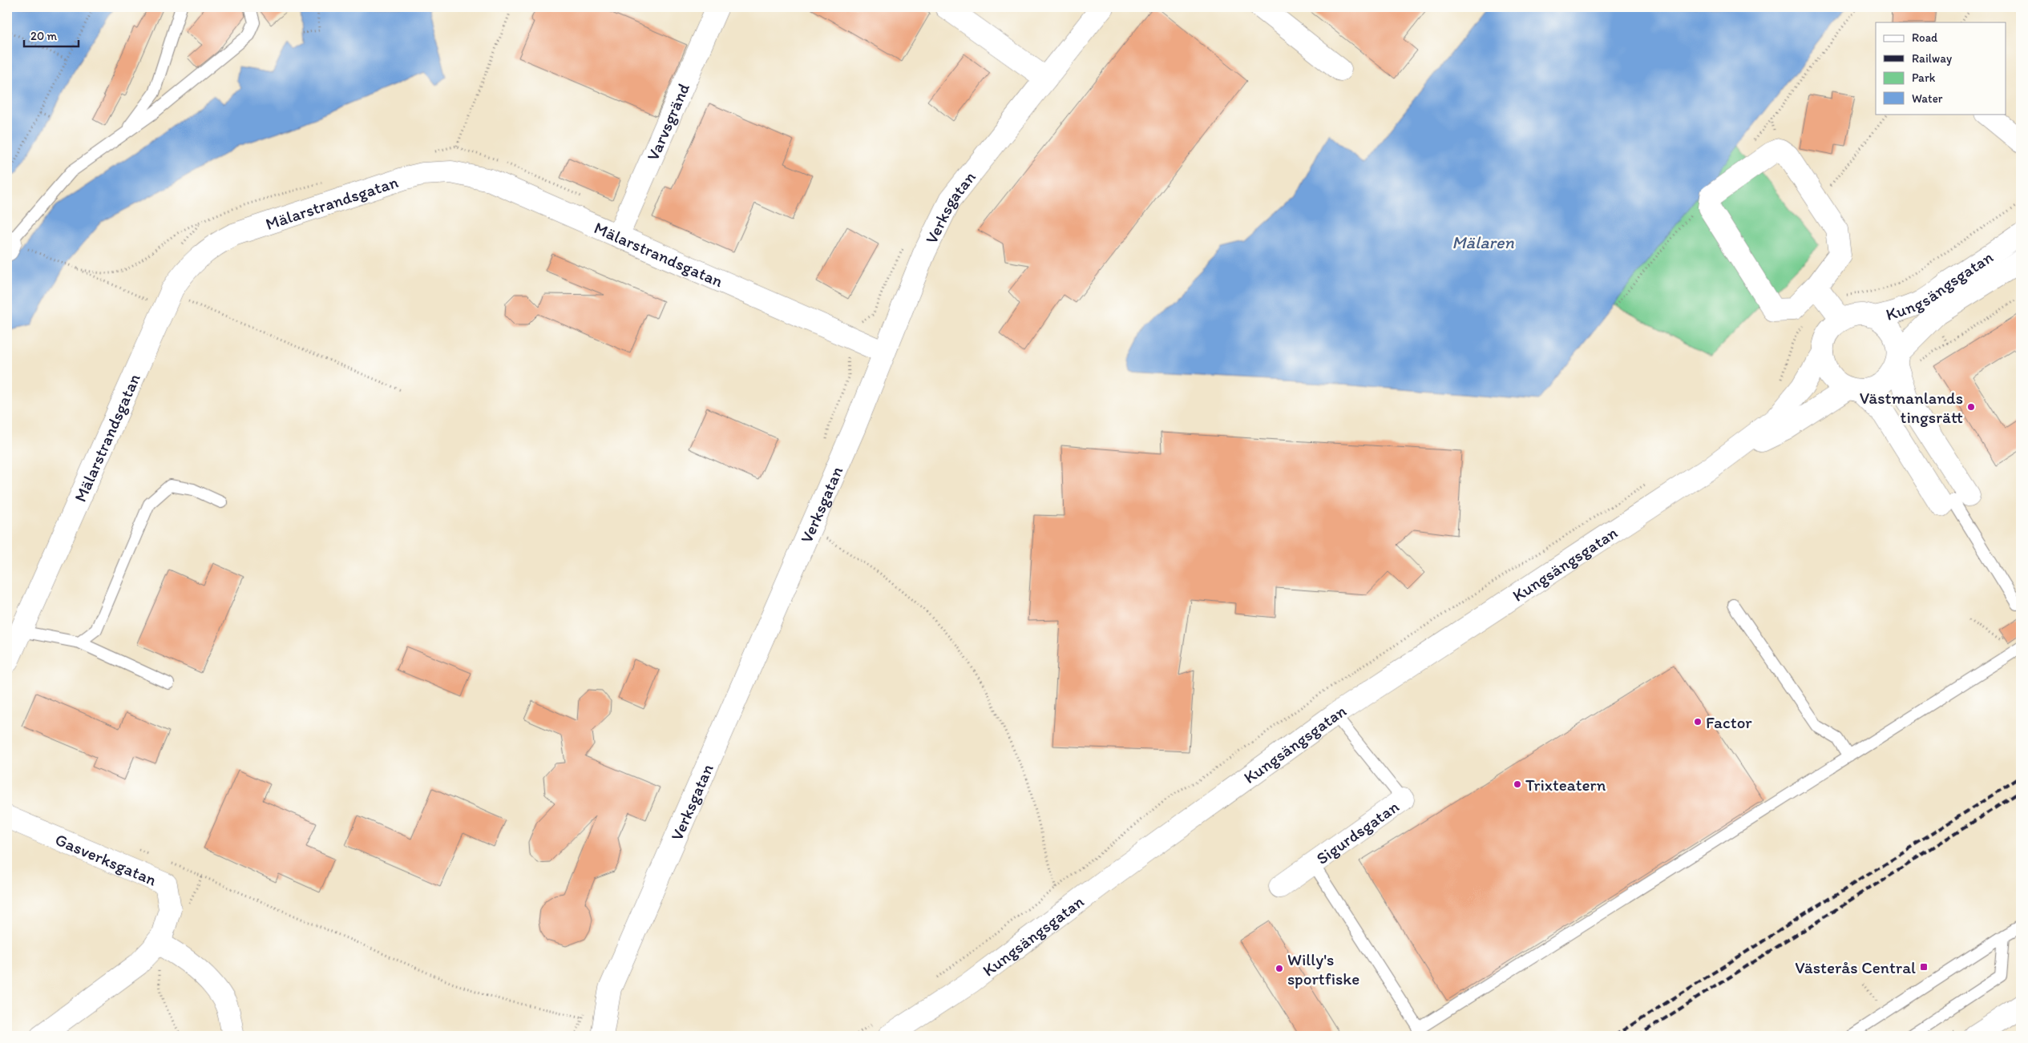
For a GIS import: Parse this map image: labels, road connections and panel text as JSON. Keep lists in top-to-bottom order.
{
  "streets": {
    "street": [
      "Varvsgränd",
      "Mälarstrandsgatan",
      "Verksgatan",
      "Kungsängsgatan",
      "Sigurdsgatan",
      "Gasverksgatan"
    ]
  },
  "crossings": [
    ["Varvsgränd", "Mälarstrandsgatan"],
    ["Mälarstrandsgatan", "Verksgatan"],
    ["Kungsängsgatan", "Sigurdsgatan"]
  ],
  "water": ["Mälaren"],
  "places": {
    "other": [
      "Västmanlands tingsrätt",
      "Factor",
      "Trixteatern",
      "Willy's sportfiske"
    ],
    "transit": ["Västerås Central"]
  },
  "legend": [
    "Road",
    "Railway",
    "Park",
    "Water"
  ],
  "scale_bar": "20 m"
}
